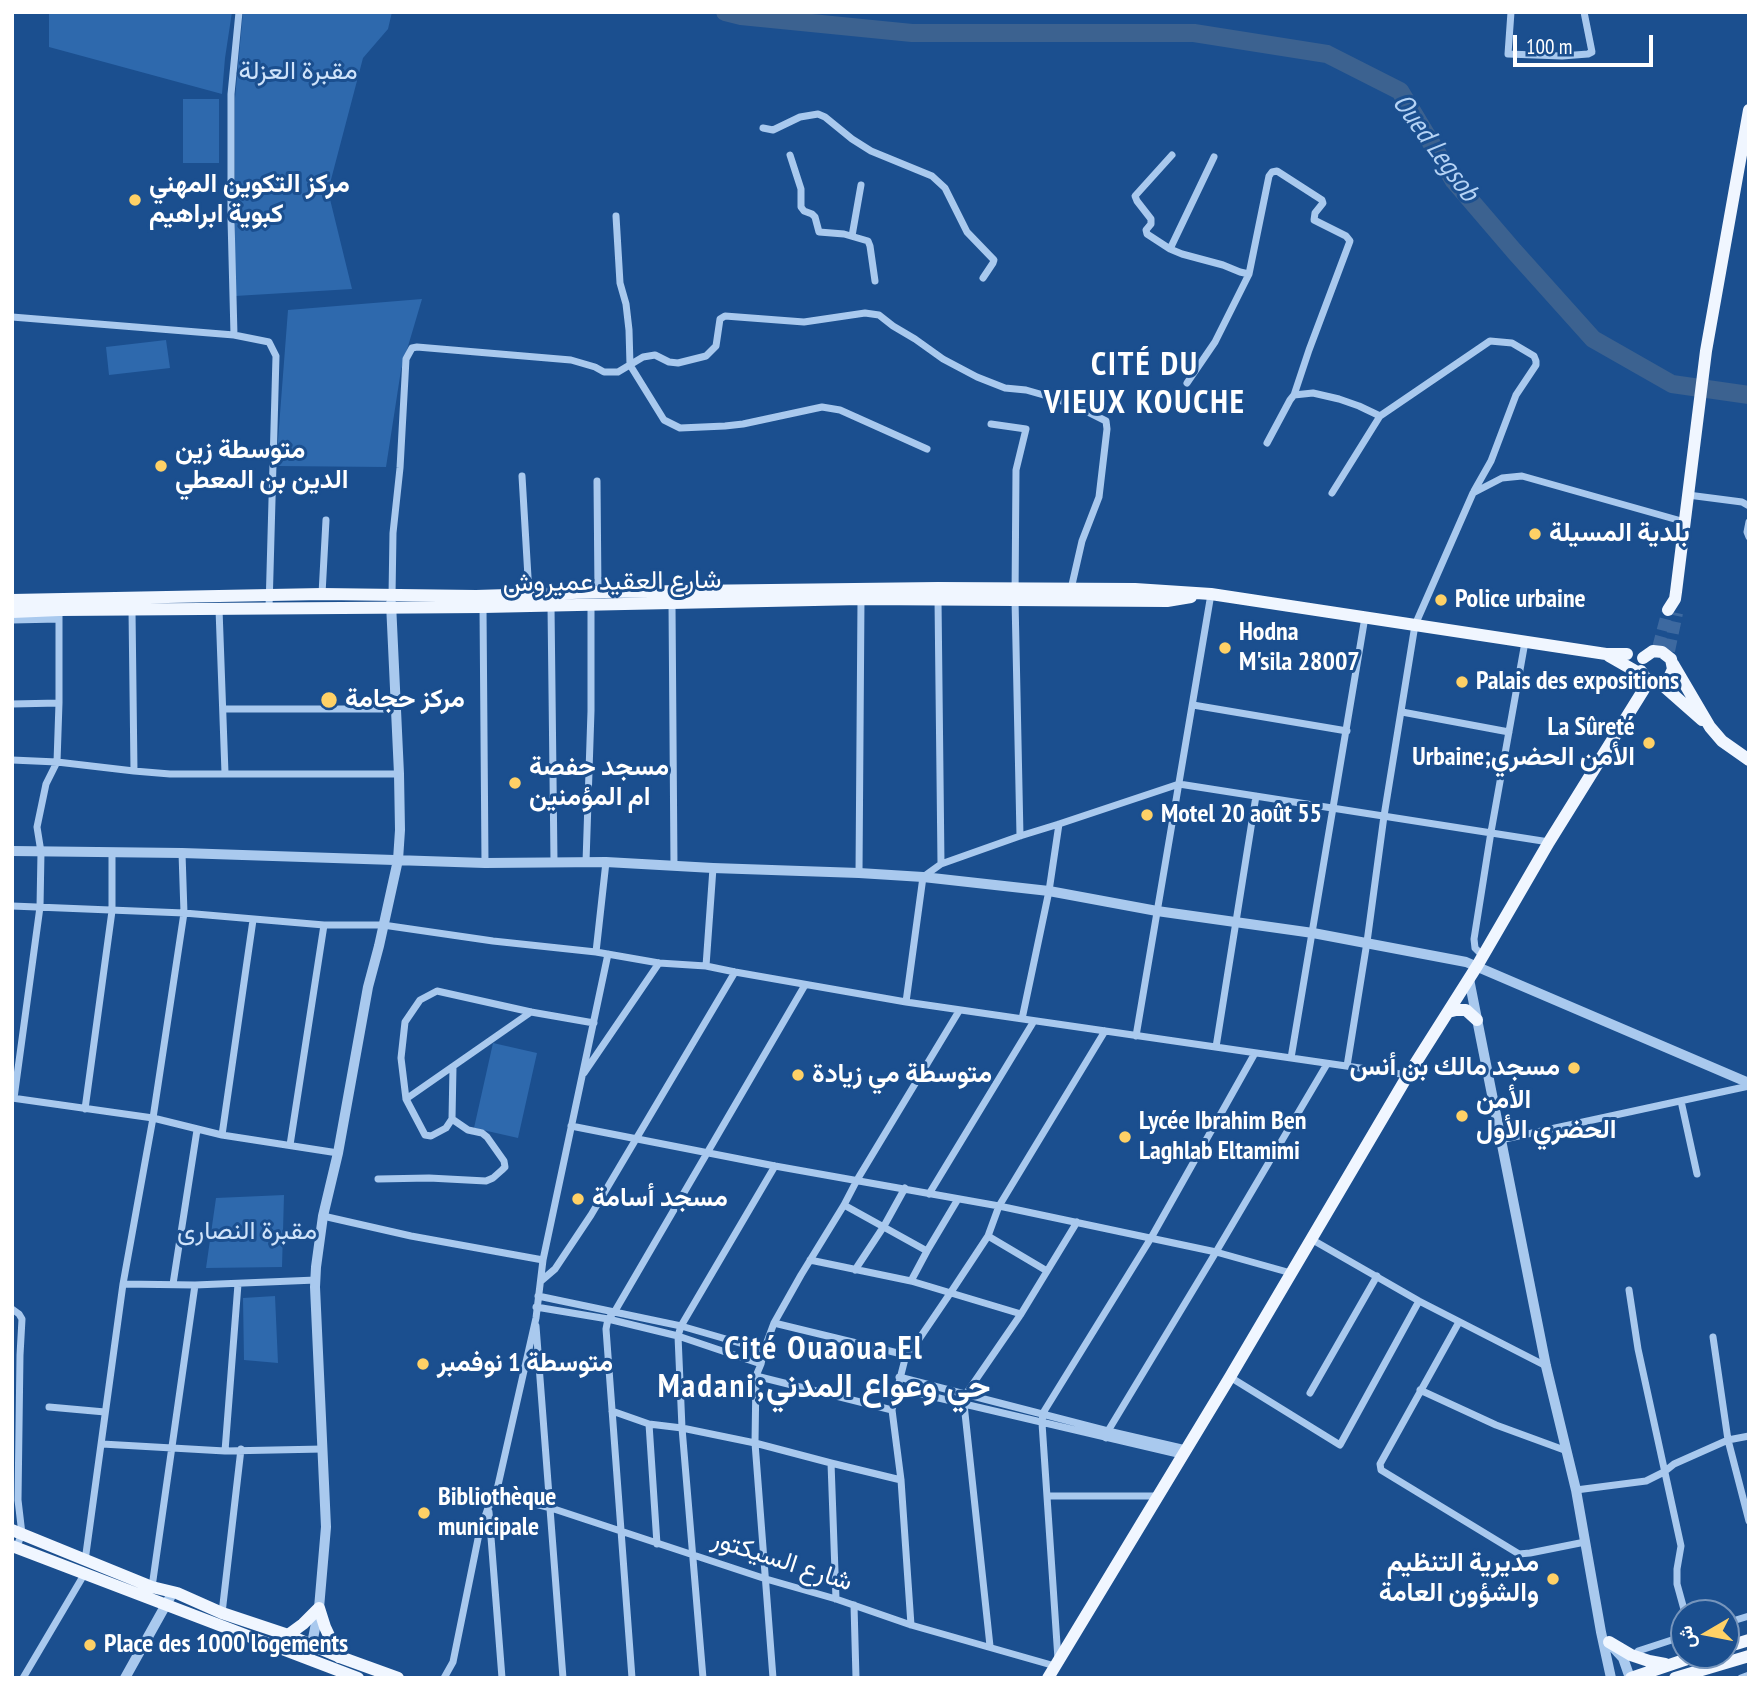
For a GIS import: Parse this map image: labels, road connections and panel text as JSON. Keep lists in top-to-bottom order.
{
  "streets": {
    "main road": ["شارع العقيد عميروش"],
    "street": ["شارع السيكتور"]
  },
  "districts": ["CITÉ DU VIEUX KOUCHE", "Cité Ouaoua El Madani;حي وعواع المدني"],
  "water": ["Oued Legsob"],
  "parks": ["مقبرة العزلة", "مقبرة النصارى"],
  "places": [
    "مركز التكوين المهني كبوية ابراهيم",
    "متوسطة زين الدين بن المعطي",
    "بلدية المسيلة",
    "Police urbaine",
    "Hodna M'sila 28007",
    "Palais des expositions",
    "مركز حجامة",
    "La Sûreté Urbaine;الأمن الحضري",
    "مسجد حفصة ام المؤمنين",
    "Motel 20 août 55",
    "مسجد مالك بن أنس",
    "متوسطة مي زيادة",
    "الأمن الحضري الأول",
    "Lycée Ibrahim Ben Laghlab Eltamimi",
    "مسجد أسامة",
    "متوسطة 1 نوفمبر",
    "Bibliothèque municipale",
    "مديرية التنظيم والشؤون العامة",
    "Place des 1000 logements"
  ],
  "scale_bar": "100 m",
  "north": "left"
}
